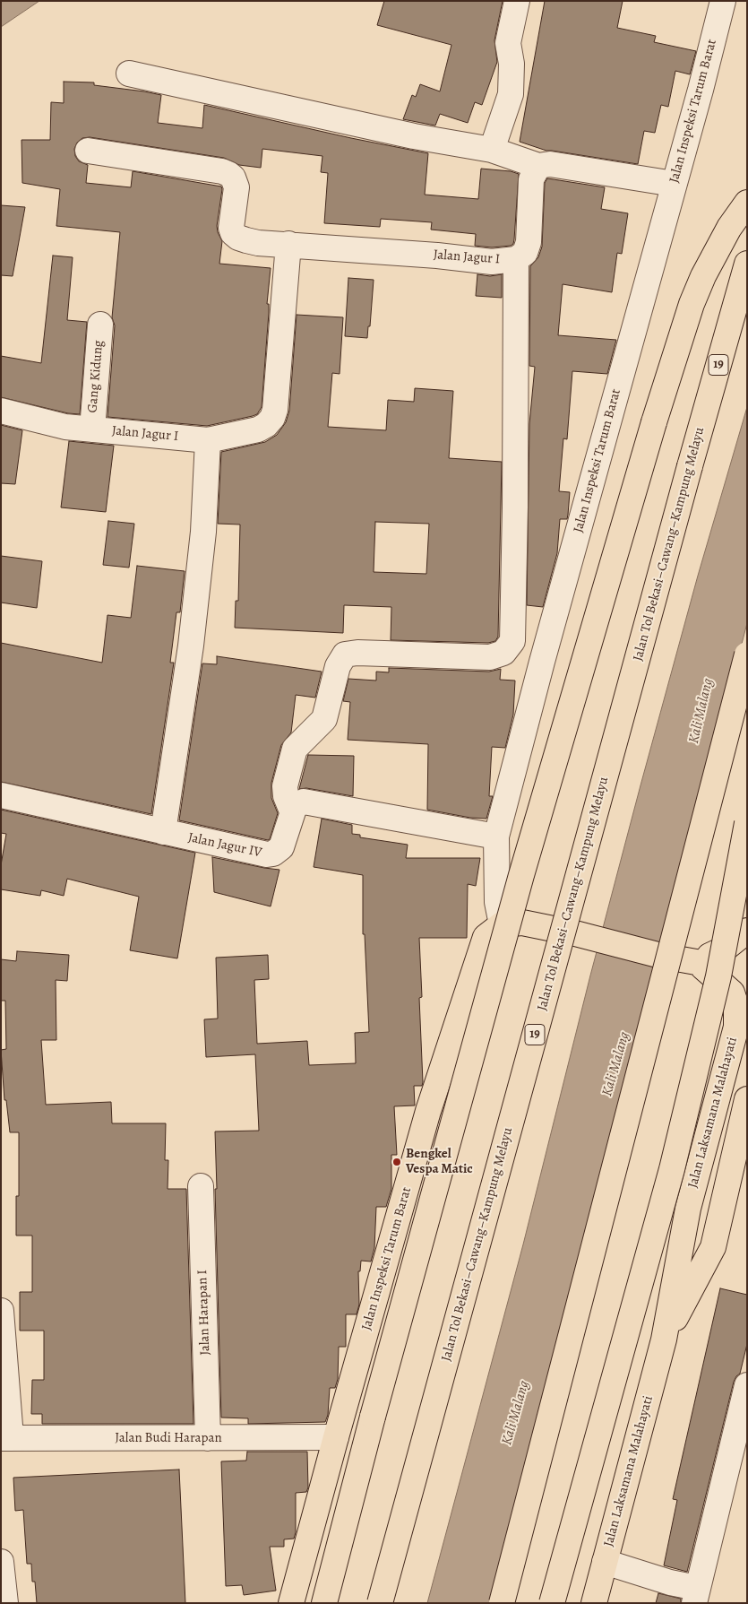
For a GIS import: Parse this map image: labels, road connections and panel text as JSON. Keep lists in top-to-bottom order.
{
  "streets": {
    "main road": [
      "Jalan Inspeksi Tarum Barat",
      "19",
      "Jalan Tol Bekasi–Cawang–Kampung Melayu",
      "Jalan Laksamana Malahayati"
    ],
    "street": [
      "Jalan Jagur I",
      "Gang Kidung",
      "Jalan Jagur IV",
      "Jalan Harapan I",
      "Jalan Budi Harapan"
    ]
  },
  "crossings": [
    ["Jalan Inspeksi Tarum Barat", "Jalan Budi Harapan"],
    ["Jalan Jagur I", "Gang Kidung"],
    ["Jalan Harapan I", "Jalan Budi Harapan"]
  ],
  "water": ["Kali Malang"],
  "places": ["Bengkel Vespa Matic"]
}
